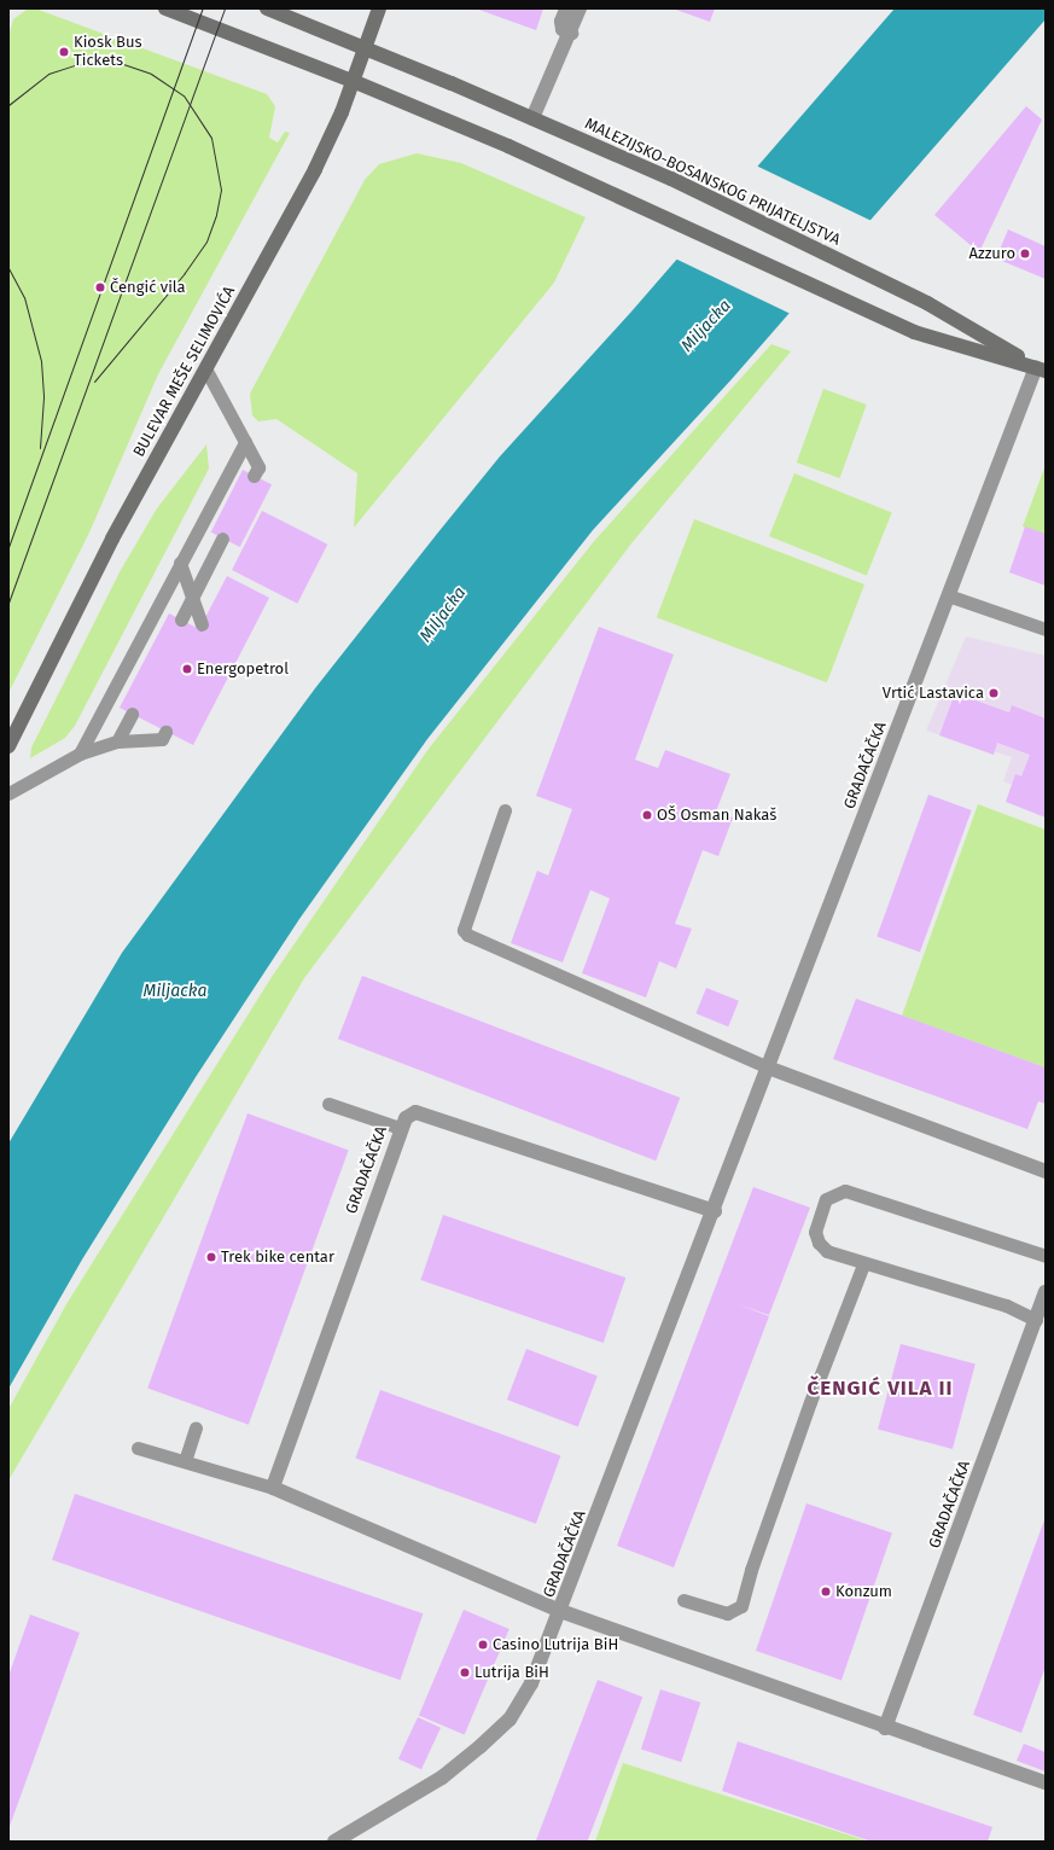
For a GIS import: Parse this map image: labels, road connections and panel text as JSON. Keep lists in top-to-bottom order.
{
  "streets": {
    "street": ["MALEZIJSKO-BOSANSKOG PRIJATELJSTVA", "BULEVAR MEŠE SELIMOVIĆA", "GRADAČAČKA"]
  },
  "crossings": [
    ["MALEZIJSKO-BOSANSKOG PRIJATELJSTVA", "BULEVAR MEŠE SELIMOVIĆA"],
    ["MALEZIJSKO-BOSANSKOG PRIJATELJSTVA", "GRADAČAČKA"]
  ],
  "districts": ["ČENGIĆ VILA II"],
  "water": ["Miljacka"],
  "places": [
    "Kiosk Bus Tickets",
    "Azzuro",
    "Čengić vila",
    "Energopetrol",
    "Vrtić Lastavica",
    "OŠ Osman Nakaš",
    "Trek bike centar",
    "Konzum",
    "Casino Lutrija BiH",
    "Lutrija BiH"
  ]
}
